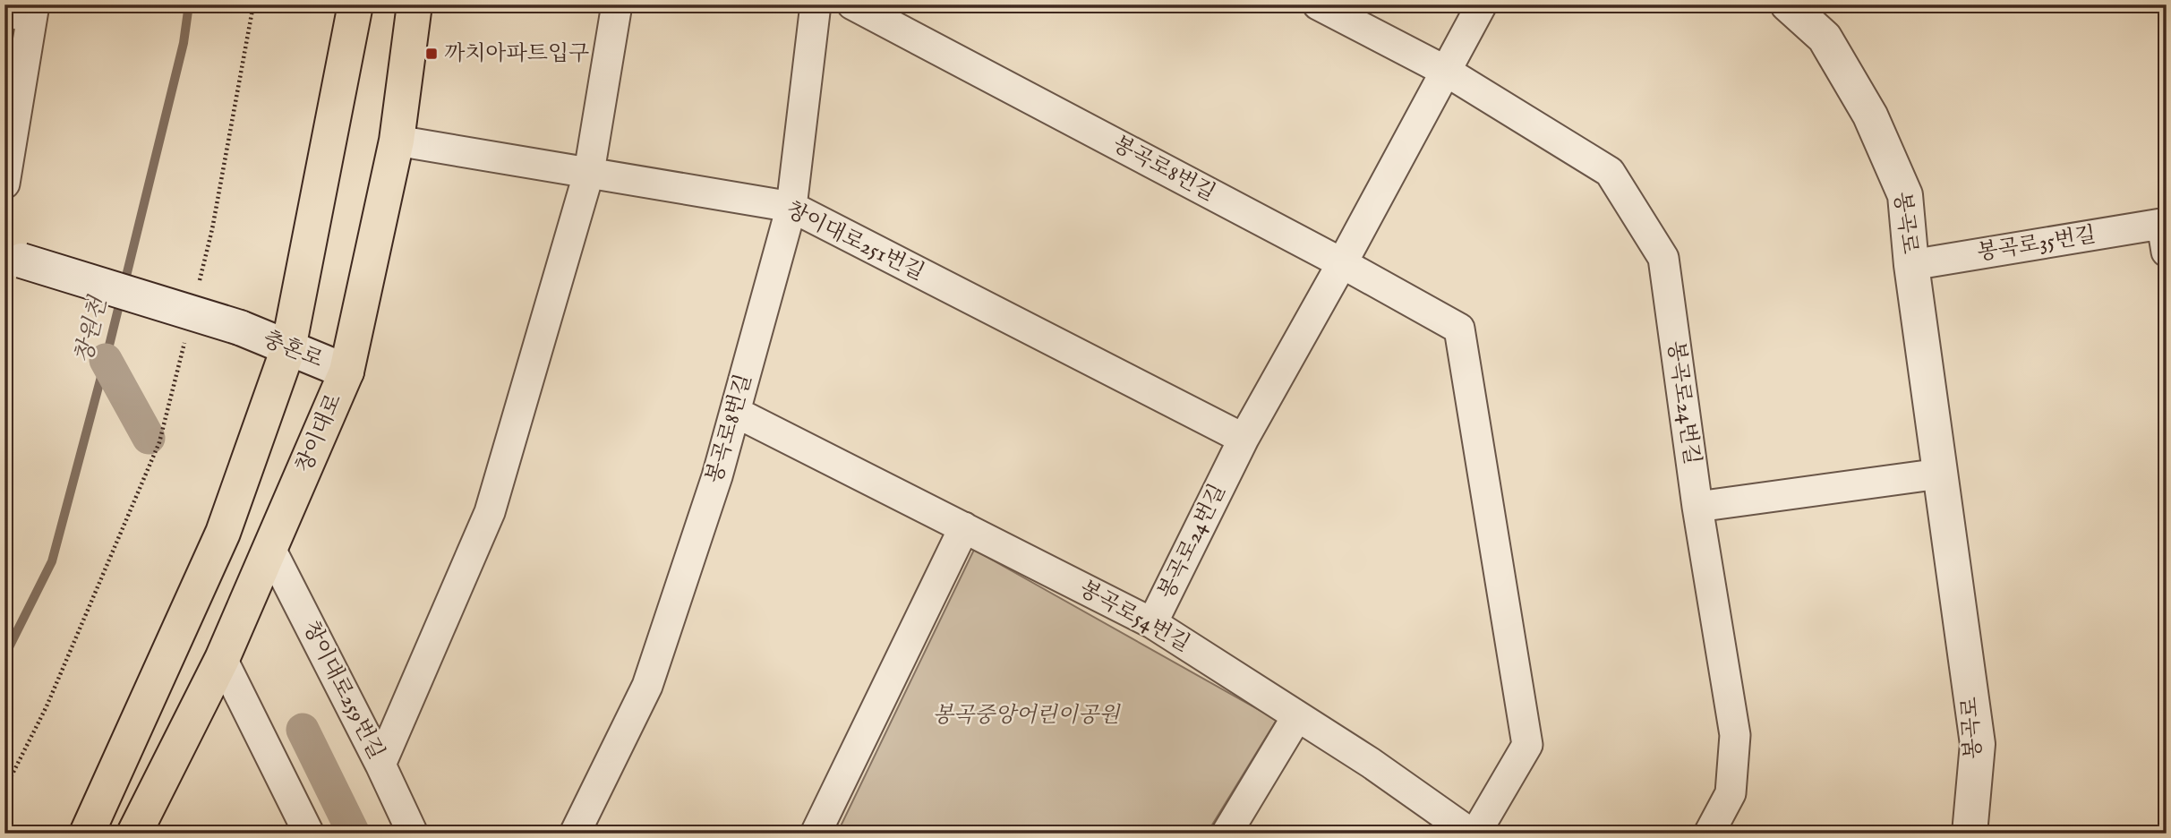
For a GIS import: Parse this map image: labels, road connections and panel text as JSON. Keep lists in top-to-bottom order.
{
  "streets": {
    "main road": ["창이대로"],
    "street": [
      "봉곡로8번길",
      "봉곡로",
      "창이대로251번길",
      "봉곡로35번길",
      "충혼로",
      "봉곡로24번길",
      "봉곡로54번길",
      "창이대로259번길"
    ]
  },
  "crossings": [
    ["봉곡로8번길", "창이대로251번길"],
    ["봉곡로8번길", "봉곡로24번길"],
    ["봉곡로8번길", "봉곡로54번길"],
    ["봉곡로", "봉곡로35번길"],
    ["창이대로251번길", "봉곡로24번길"],
    ["창이대로251번길", "창이대로"],
    ["충혼로", "창이대로"],
    ["봉곡로24번길", "봉곡로54번길"],
    ["창이대로", "창이대로259번길"]
  ],
  "water": ["창원천"],
  "parks": ["봉곡중앙어린이공원"],
  "places": {
    "transit": ["까치아파트입구"]
  }
}
